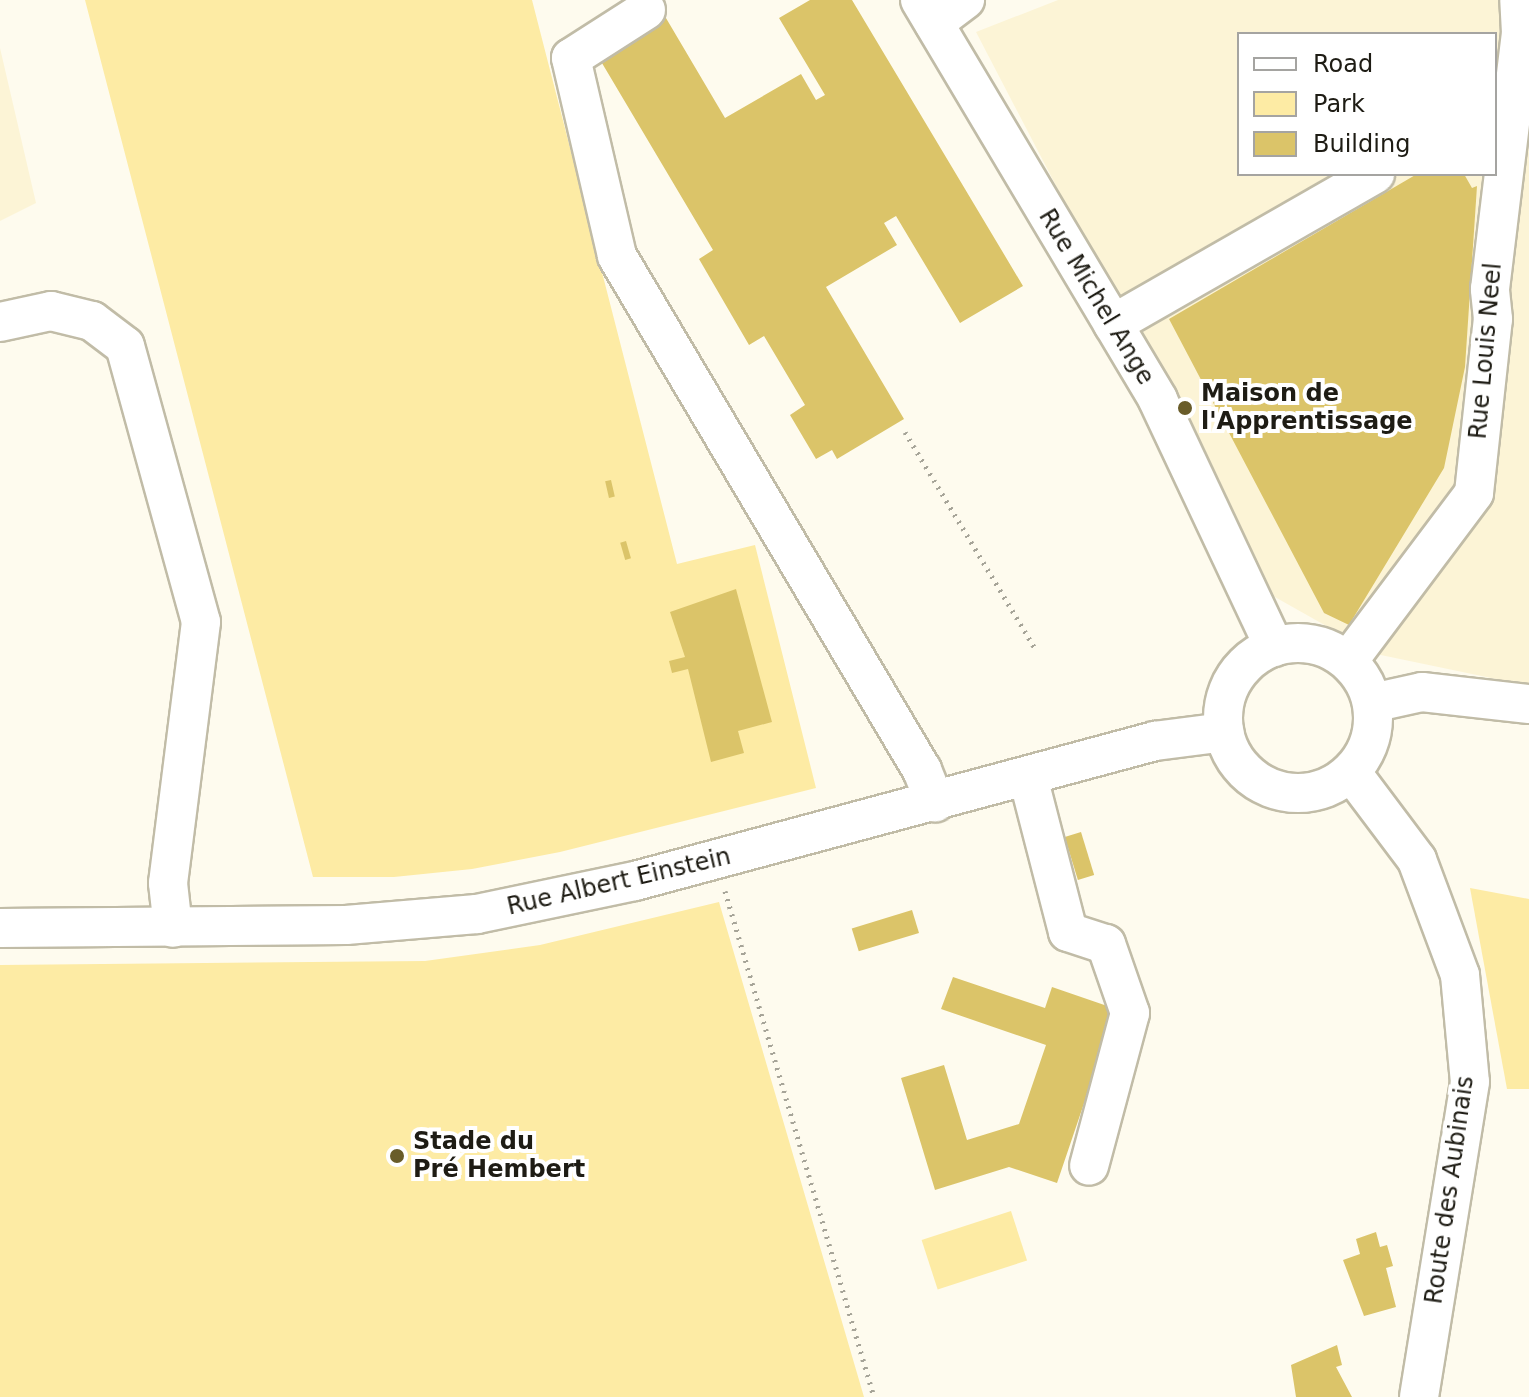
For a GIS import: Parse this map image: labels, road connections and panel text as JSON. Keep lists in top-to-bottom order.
{
  "streets": {
    "street": [
      "Rue Michel Ange",
      "Rue Louis Neel",
      "Rue Albert Einstein",
      "Route des Aubinais"
    ]
  },
  "crossings": [
    ["Rue Michel Ange", "Rue Louis Neel"],
    ["Rue Michel Ange", "Rue Albert Einstein"],
    ["Rue Michel Ange", "Route des Aubinais"],
    ["Rue Louis Neel", "Rue Albert Einstein"],
    ["Rue Louis Neel", "Route des Aubinais"],
    ["Rue Albert Einstein", "Route des Aubinais"]
  ],
  "places": ["Maison de l'Apprentissage", "Stade du Pré Hembert"],
  "legend": ["Road", "Park", "Building"]
}
